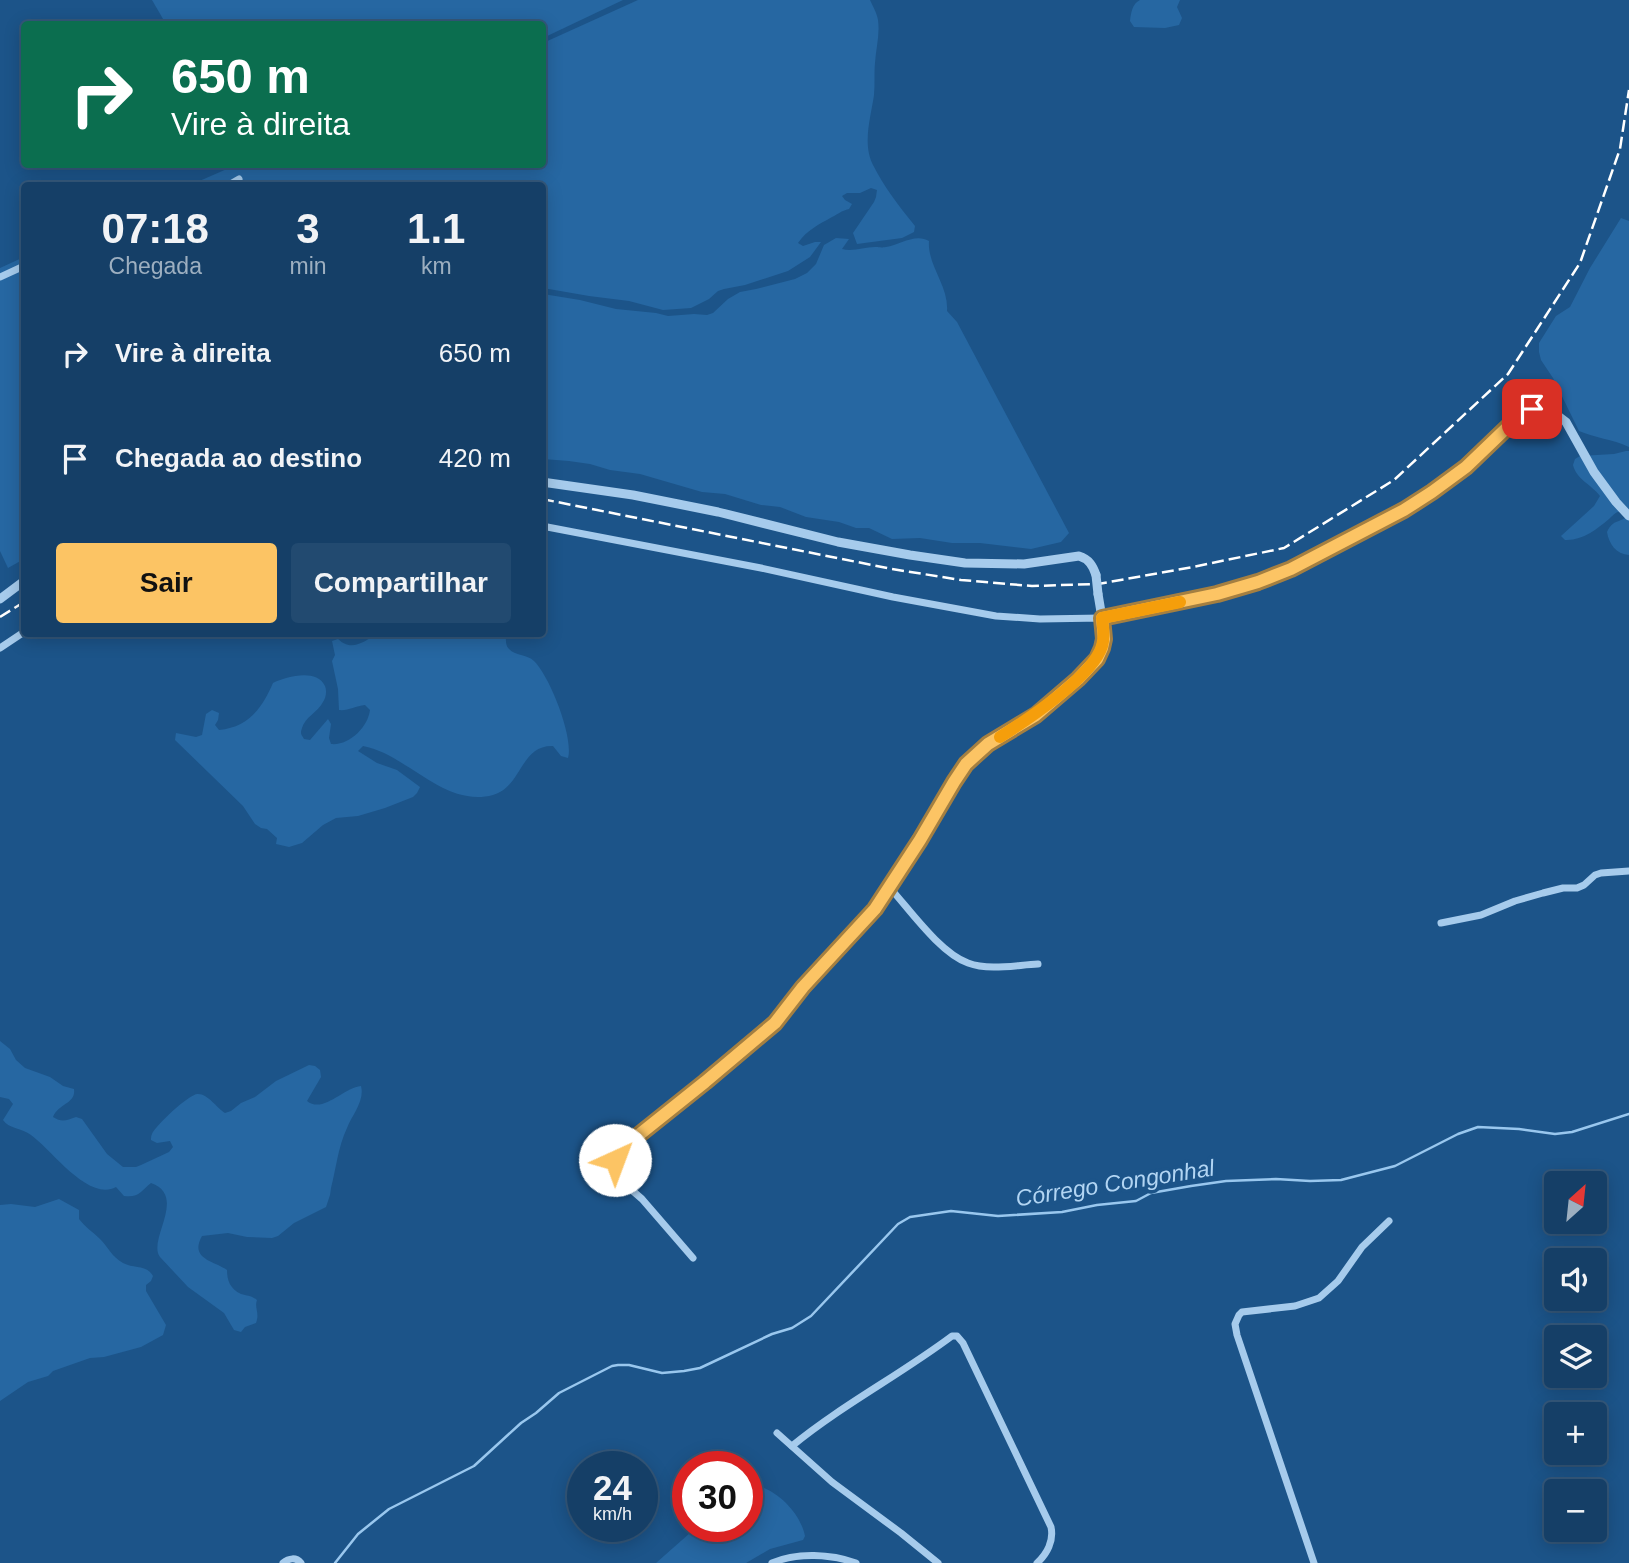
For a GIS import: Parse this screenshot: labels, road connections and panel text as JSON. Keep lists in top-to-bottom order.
{
  "water": ["Córrego Congonhal"],
  "north": "top right",
  "page": {
    "turn": ["650 m", "Vire à direita"],
    "eta": [
      "07:18",
      "Chegada",
      "3",
      "min",
      "1.1",
      "km"
    ],
    "list": [
      {
        "name": "Vire à direita",
        "value": "650 m"
      },
      {
        "name": "Chegada ao destino",
        "value": "420 m"
      }
    ],
    "buttons": ["Sair", "Compartilhar"],
    "map_buttons": ["+", "−"],
    "speed": "24 km/h",
    "limit": "30"
  }
}
